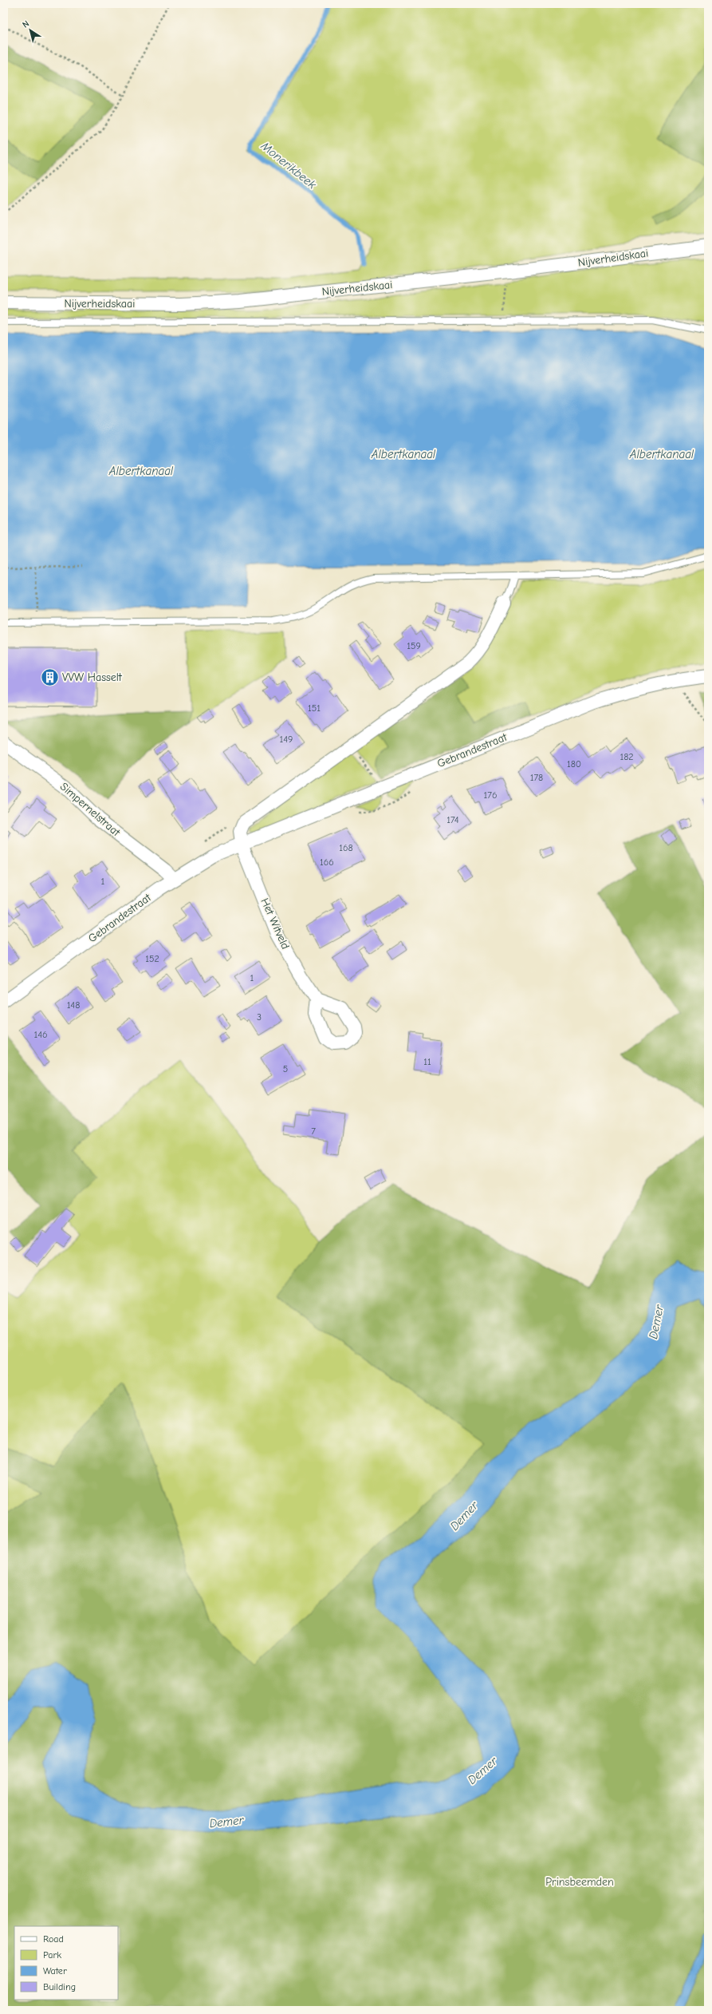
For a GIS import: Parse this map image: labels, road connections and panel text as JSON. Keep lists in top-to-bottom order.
{
  "streets": {
    "street": [
      "Nijverheidskaai",
      "Gebrandestraat",
      "Simpernelstraat",
      "Het Witveld"
    ]
  },
  "crossings": [
    ["Gebrandestraat", "Simpernelstraat"],
    ["Gebrandestraat", "Het Witveld"]
  ],
  "water": ["Monerikbeek", "Albertkanaal", "Demer"],
  "parks": ["Prinsbeemden"],
  "places": {
    "building": ["VVW Hasselt"]
  },
  "house_numbers": [
    "159",
    "151",
    "149",
    "182",
    "180",
    "178",
    "176",
    "174",
    "168",
    "166",
    "1",
    "152",
    "1",
    "148",
    "3",
    "146",
    "11",
    "5",
    "7"
  ],
  "legend": [
    "Road",
    "Park",
    "Water",
    "Building"
  ],
  "north": "top left"
}
